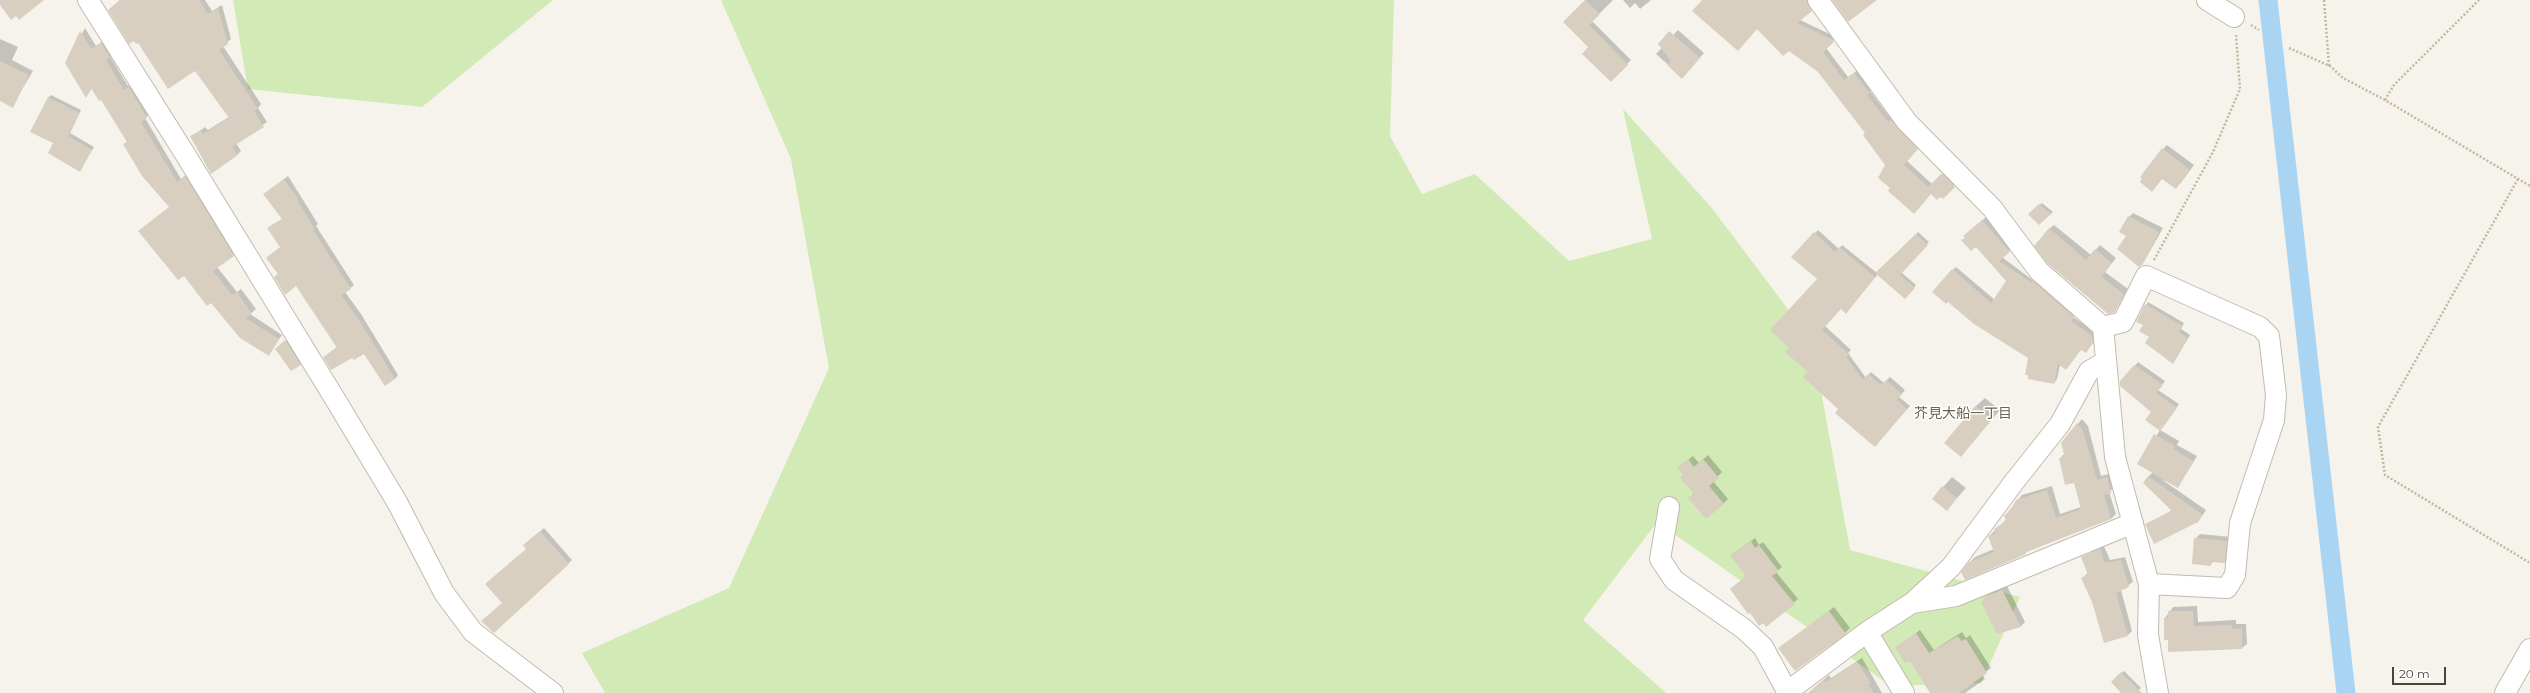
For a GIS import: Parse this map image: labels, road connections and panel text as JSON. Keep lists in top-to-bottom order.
{
  "districts": ["芥見大船一丁目"],
  "scale_bar": "20 m"
}
